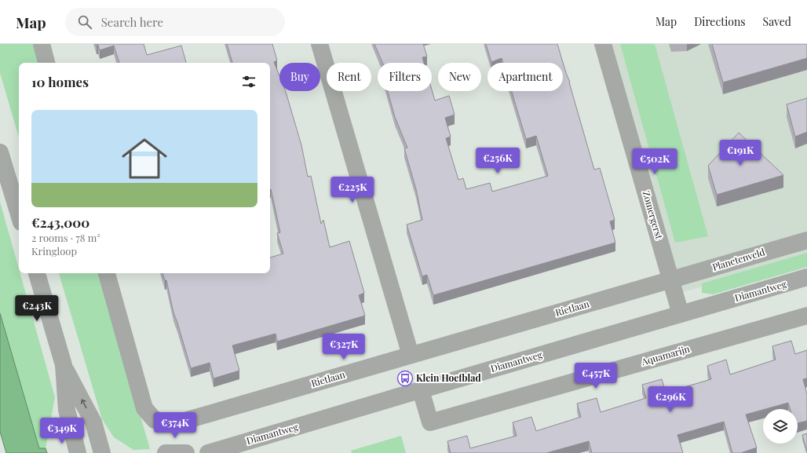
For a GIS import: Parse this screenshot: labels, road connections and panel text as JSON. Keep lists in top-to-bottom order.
{
  "streets": {
    "street": [
      "Zomergerst",
      "Planetenveld",
      "Diamantweg",
      "Rietlaan",
      "Aquamarijn"
    ]
  },
  "crossings": [
    ["Zomergerst", "Planetenveld"],
    ["Zomergerst", "Diamantweg"],
    ["Zomergerst", "Rietlaan"],
    ["Planetenveld", "Rietlaan"],
    ["Diamantweg", "Aquamarijn"]
  ],
  "places": {
    "bus stop": ["Klein Hoefblad"]
  },
  "page": {
    "header": "Map",
    "search": "Search here",
    "nav": ["Map", "Directions", "Saved"],
    "chip": [
      "Buy",
      "Rent",
      "Filters",
      "New",
      "Apartment"
    ],
    "heading": "10 homes",
    "list": [
      {
        "name": "€243,000",
        "note": "2 rooms · 78 m² · Kringloop"
      }
    ],
    "price": [
      "€191K",
      "€256K",
      "€502K",
      "€225K",
      "€243K",
      "€327K",
      "€457K",
      "€296K",
      "€374K",
      "€349K"
    ]
  }
}
